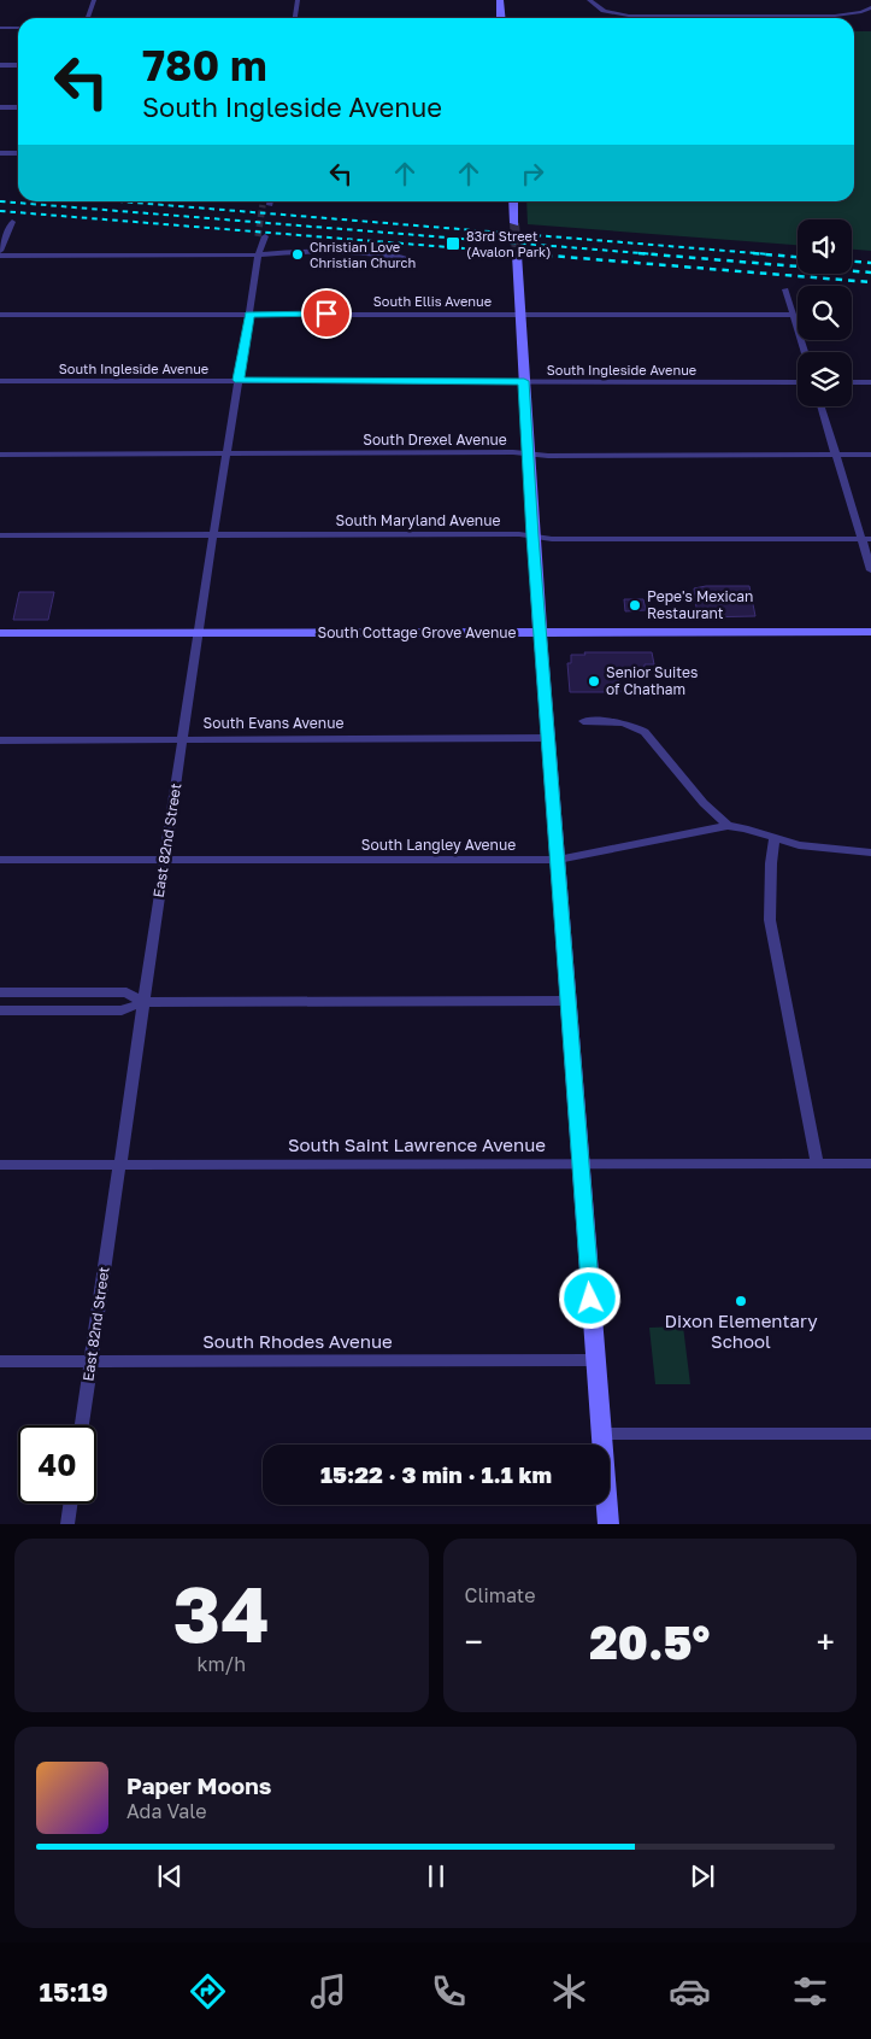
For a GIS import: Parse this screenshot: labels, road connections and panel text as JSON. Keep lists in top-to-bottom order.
{
  "streets": {
    "street": [
      "South Ellis Avenue",
      "South Ingleside Avenue",
      "South Drexel Avenue",
      "South Maryland Avenue",
      "South Cottage Grove Avenue",
      "South Evans Avenue",
      "East 82nd Street",
      "South Langley Avenue",
      "South Saint Lawrence Avenue",
      "South Rhodes Avenue"
    ]
  },
  "crossings": [
    ["South Ellis Avenue", "East 82nd Street"],
    ["South Ingleside Avenue", "East 82nd Street"],
    ["South Drexel Avenue", "East 82nd Street"],
    ["South Maryland Avenue", "East 82nd Street"],
    ["South Cottage Grove Avenue", "East 82nd Street"],
    ["South Evans Avenue", "East 82nd Street"],
    ["East 82nd Street", "South Langley Avenue"],
    ["East 82nd Street", "South Saint Lawrence Avenue"],
    ["East 82nd Street", "South Rhodes Avenue"]
  ],
  "places": {
    "transit": ["83rd Street (Avalon Park)"],
    "other": [
      "Christian Love Christian Church",
      "Pepe's Mexican Restaurant",
      "Senior Suites of Chatham",
      "Dixon Elementary School"
    ]
  },
  "page": {
    "turn": ["780 m", "South Ingleside Avenue"],
    "limit": "40",
    "trip": "15:22 · 3 min · 1.1 km",
    "tile": [
      ["34", "km/h"],
      "Climate"
    ],
    "heat": ["−", "20.5°", "+"],
    "song": ["Paper Moons", "Ada Vale"],
    "tabs": "15:19"
  }
}
